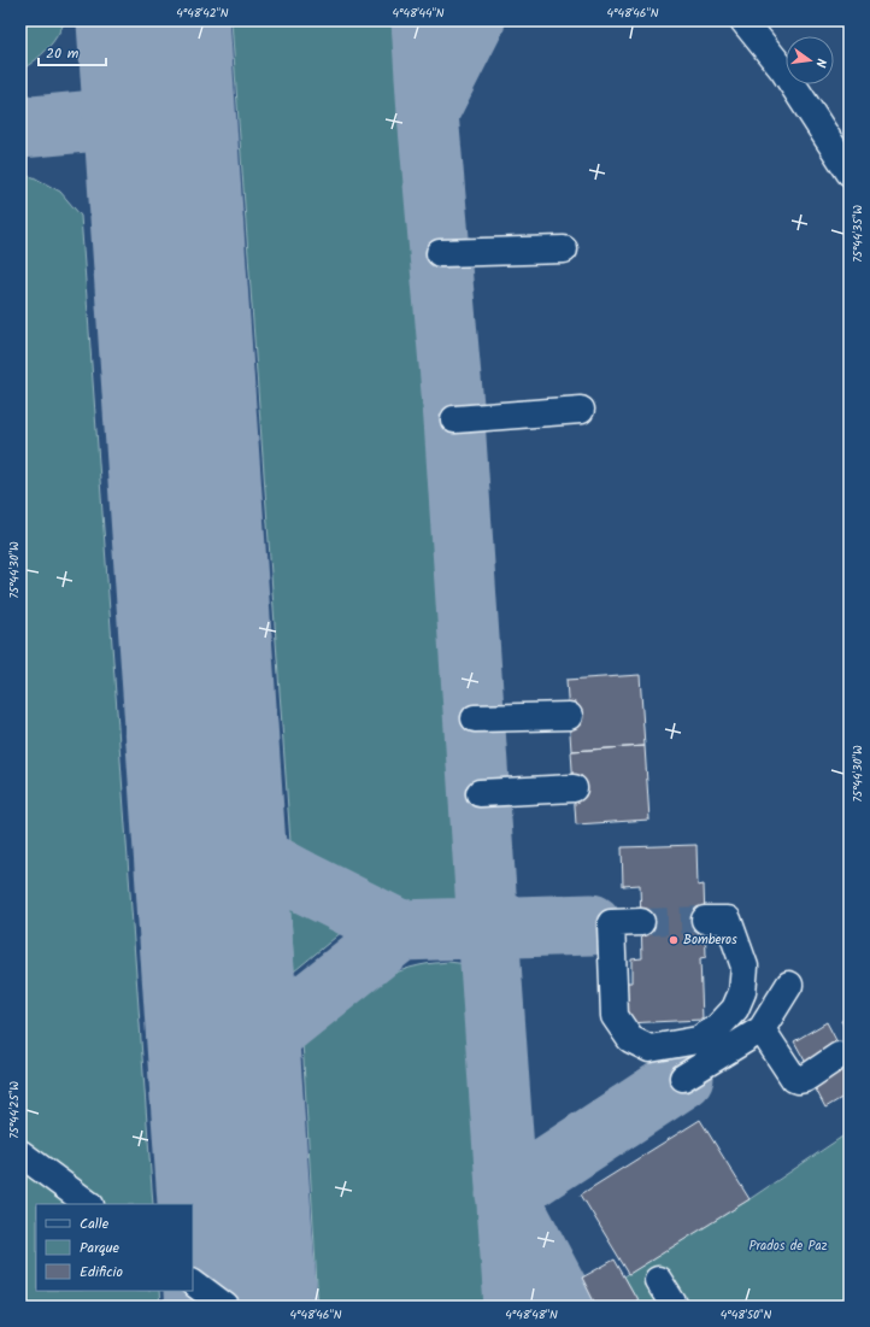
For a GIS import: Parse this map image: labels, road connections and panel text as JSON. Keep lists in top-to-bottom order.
{
  "parks": ["Prados de Paz"],
  "places": ["Bomberos"],
  "legend": ["Calle", "Parque", "Edificio"],
  "scale_bar": "20 m",
  "north": "right",
  "coordinates": [
    "4°48'42\"N",
    "4°48'44\"N",
    "4°48'46\"N",
    "75°44'35\"W",
    "75°44'30\"W",
    "75°44'25\"W",
    "4°48'48\"N",
    "4°48'50\"N"
  ]
}
